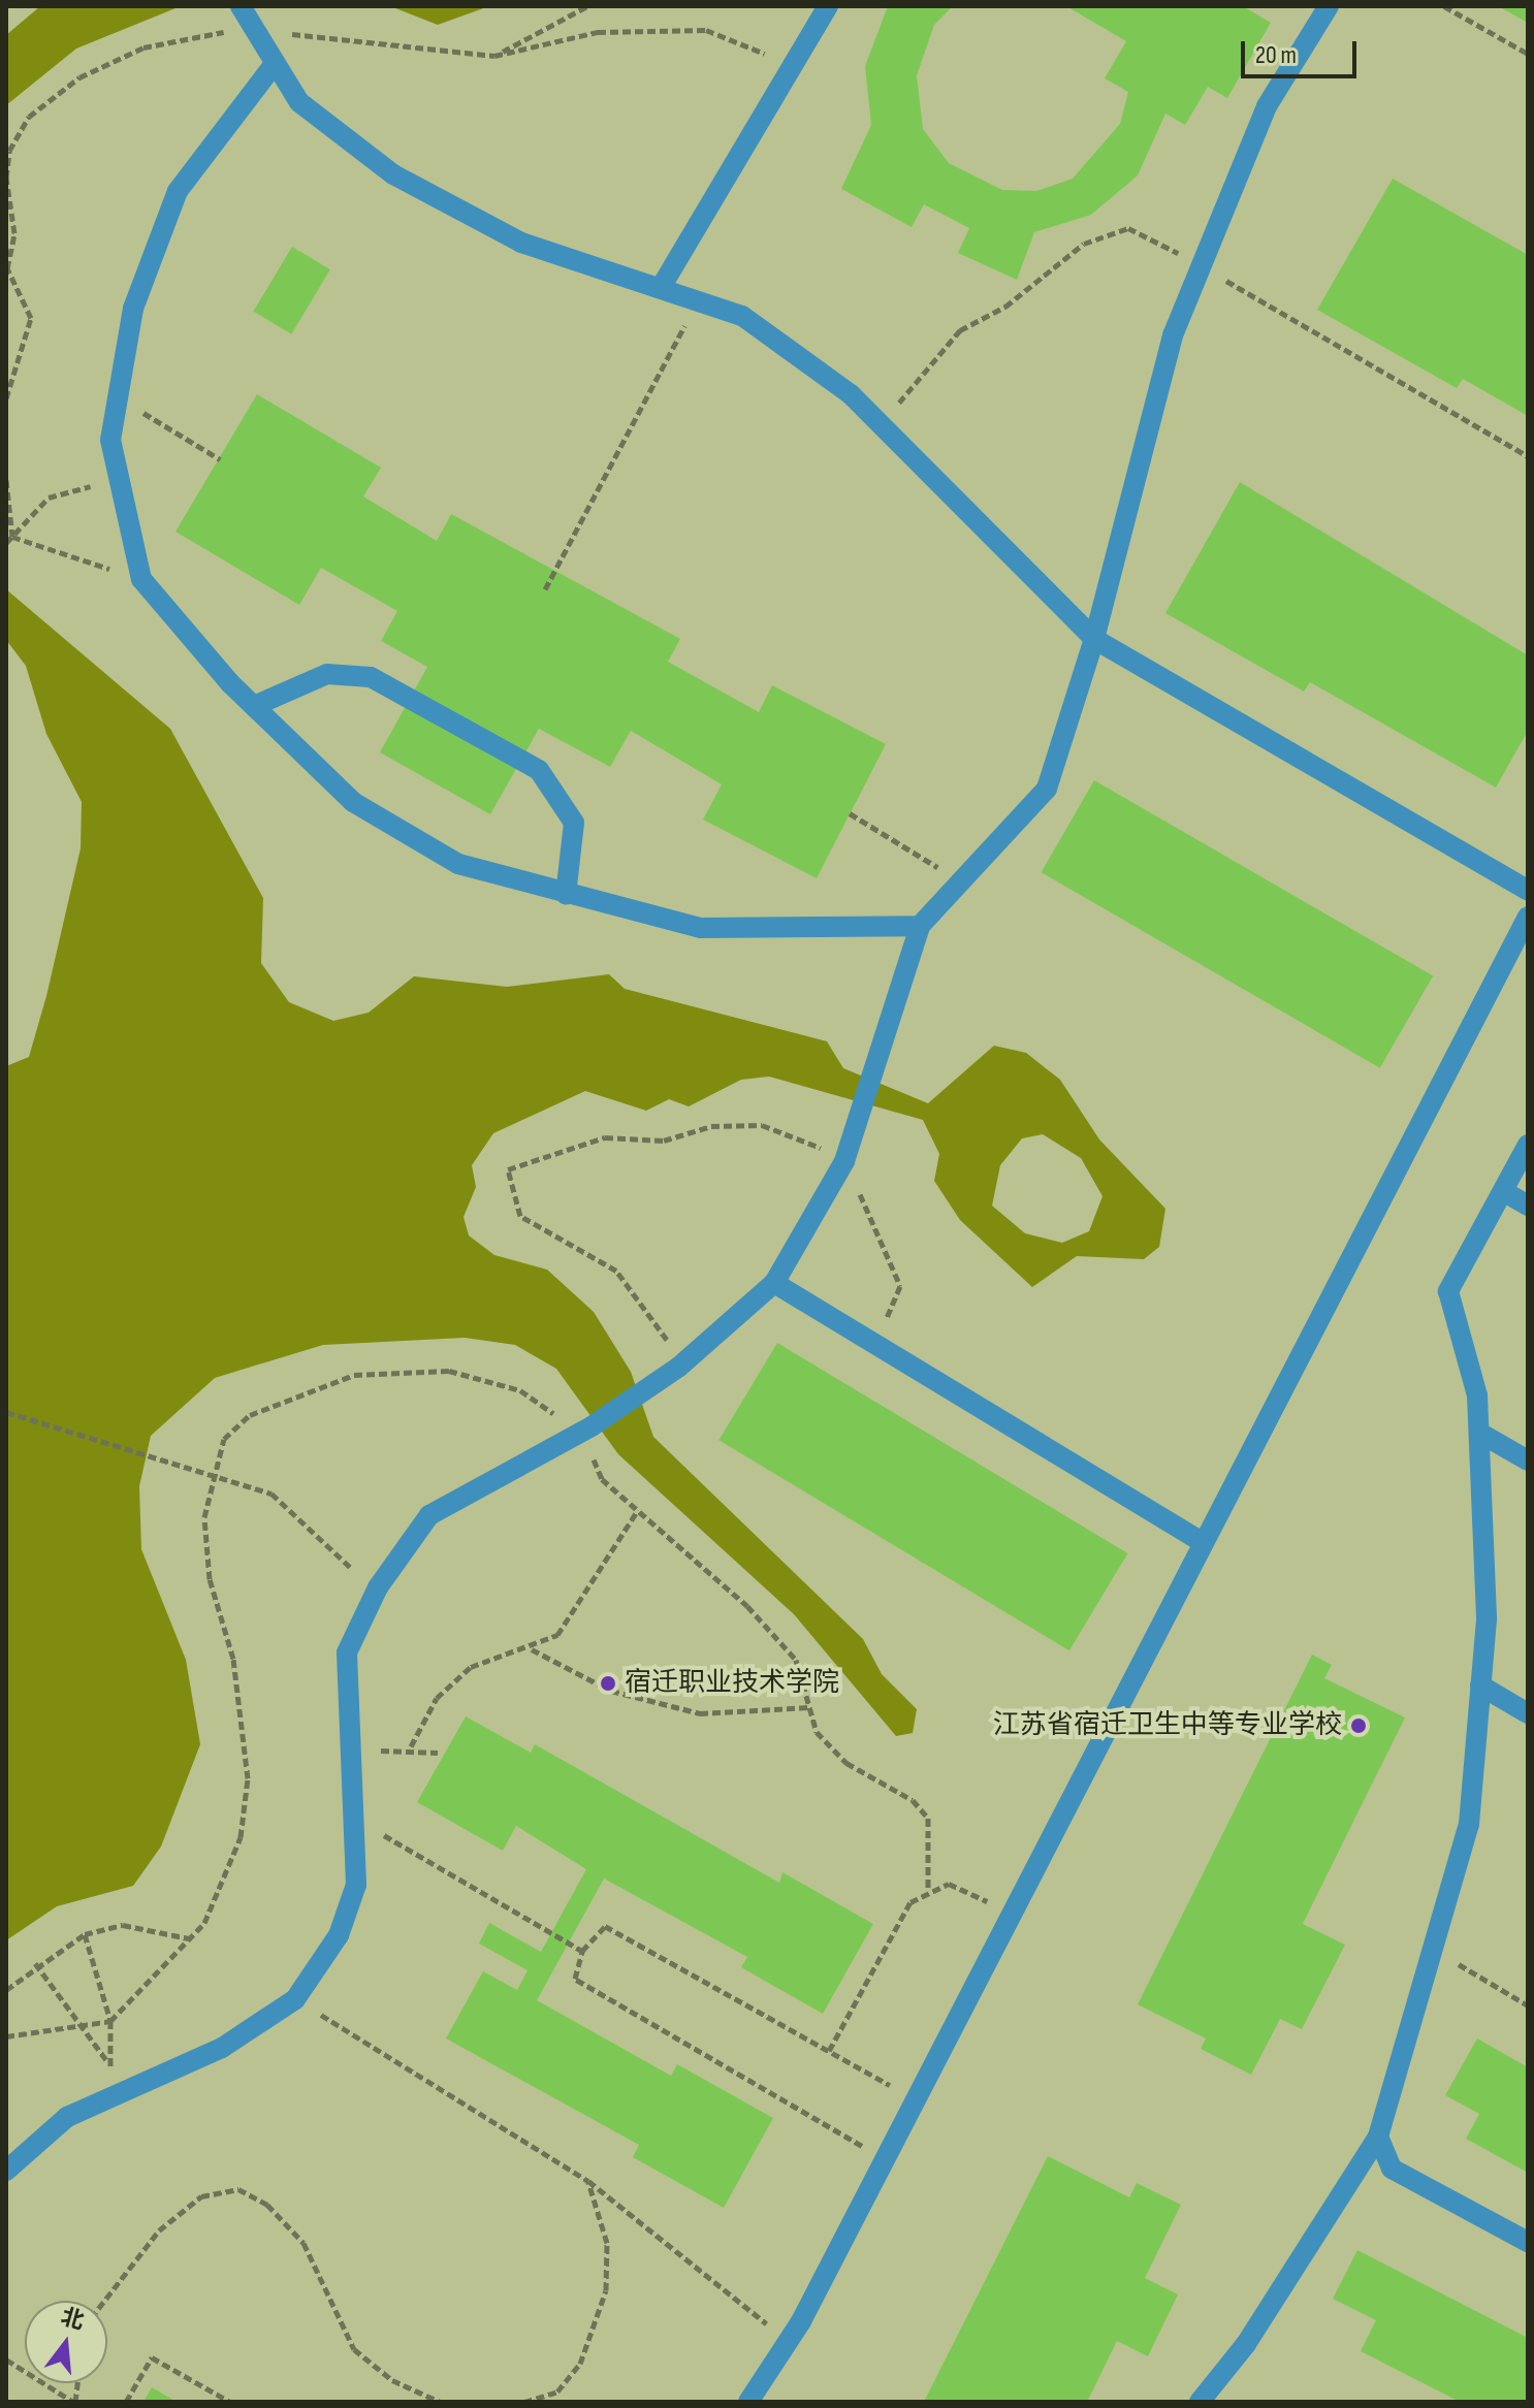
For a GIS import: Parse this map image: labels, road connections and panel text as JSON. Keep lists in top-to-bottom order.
{
  "places": ["宿迁职业技术学院", "江苏省宿迁卫生中等专业学校"],
  "scale_bar": "20 m",
  "north": "top"
}
